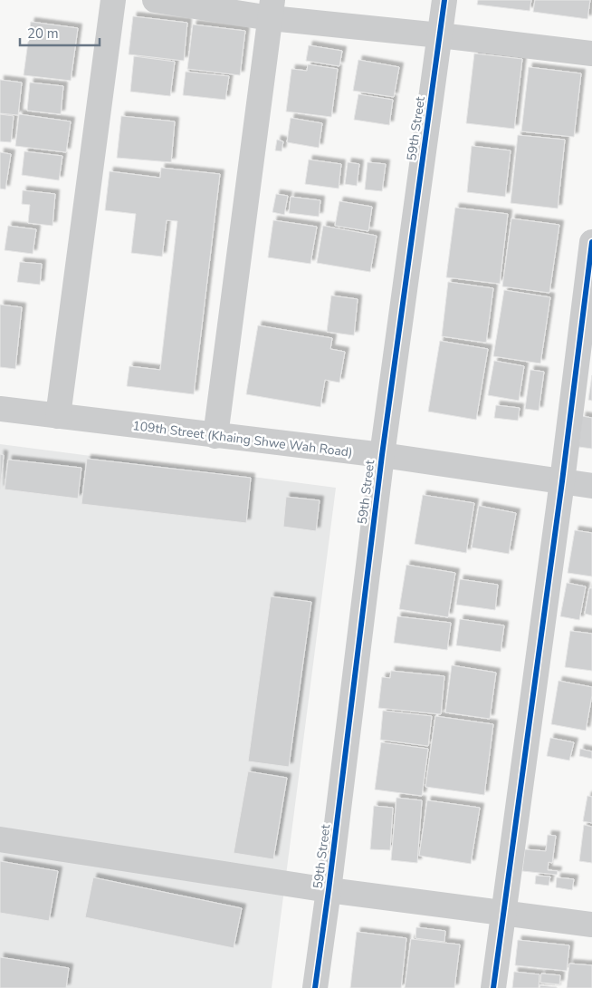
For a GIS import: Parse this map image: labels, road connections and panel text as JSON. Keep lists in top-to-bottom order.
{
  "streets": {
    "street": ["59th Street", "109th Street (Khaing Shwe Wah Road)"]
  },
  "crossings": [
    ["59th Street", "109th Street (Khaing Shwe Wah Road)"]
  ],
  "scale_bar": "20 m"
}
